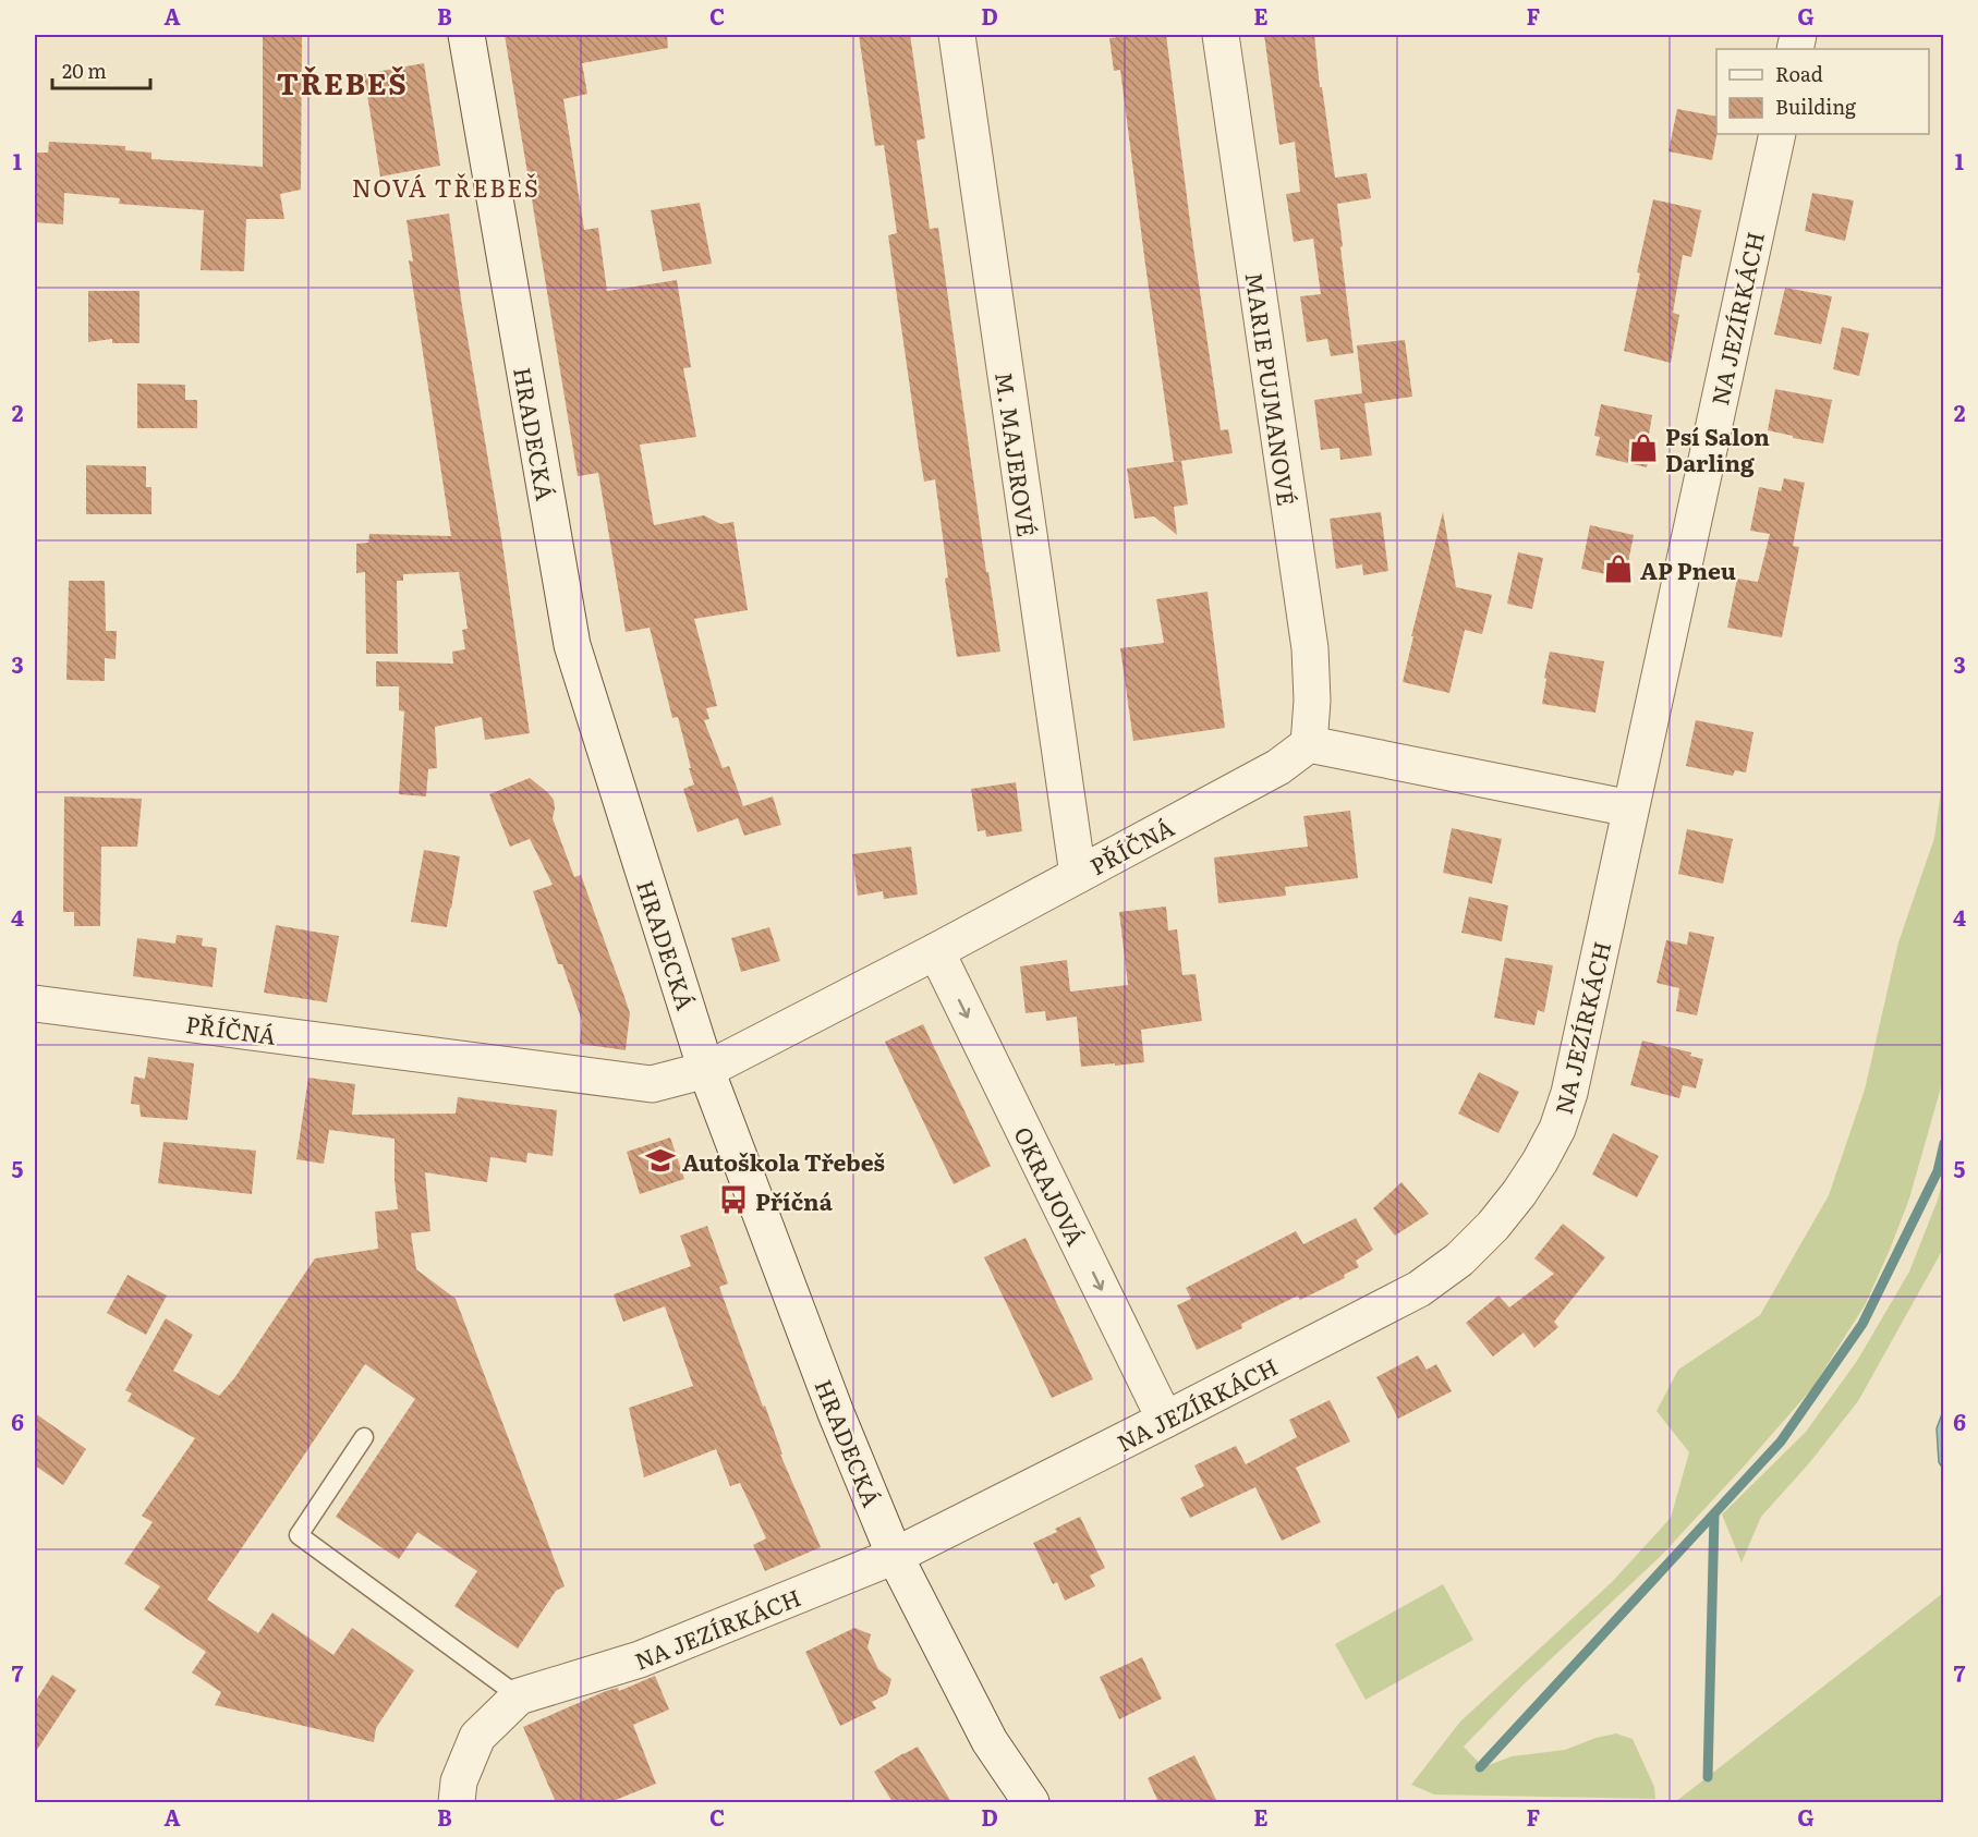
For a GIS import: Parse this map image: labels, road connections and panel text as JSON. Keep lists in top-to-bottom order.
{
  "streets": {
    "street": [
      "NA JEZÍRKÁCH",
      "MARIE PUJMANOVÉ",
      "HRADECKÁ",
      "M. MAJEROVÉ",
      "PŘÍČNÁ",
      "OKRAJOVÁ"
    ]
  },
  "crossings": [
    ["NA JEZÍRKÁCH", "HRADECKÁ"],
    ["NA JEZÍRKÁCH", "OKRAJOVÁ"],
    ["MARIE PUJMANOVÉ", "PŘÍČNÁ"],
    ["HRADECKÁ", "PŘÍČNÁ"],
    ["M. MAJEROVÉ", "PŘÍČNÁ"],
    ["PŘÍČNÁ", "OKRAJOVÁ"]
  ],
  "one_way": ["OKRAJOVÁ"],
  "districts": ["TŘEBEŠ", "NOVÁ TŘEBEŠ"],
  "places": {
    "shop": ["Psí Salon Darling", "AP Pneu"],
    "school or university": ["Autoškola Třebeš"],
    "bus stop": ["Příčná"]
  },
  "legend": ["Road", "Building"],
  "scale_bar": "20 m",
  "grid": {
    "columns": [
      "A",
      "B",
      "C",
      "D",
      "E",
      "F",
      "G"
    ],
    "rows": [
      "1",
      "2",
      "3",
      "4",
      "5",
      "6",
      "7"
    ]
  }
}
